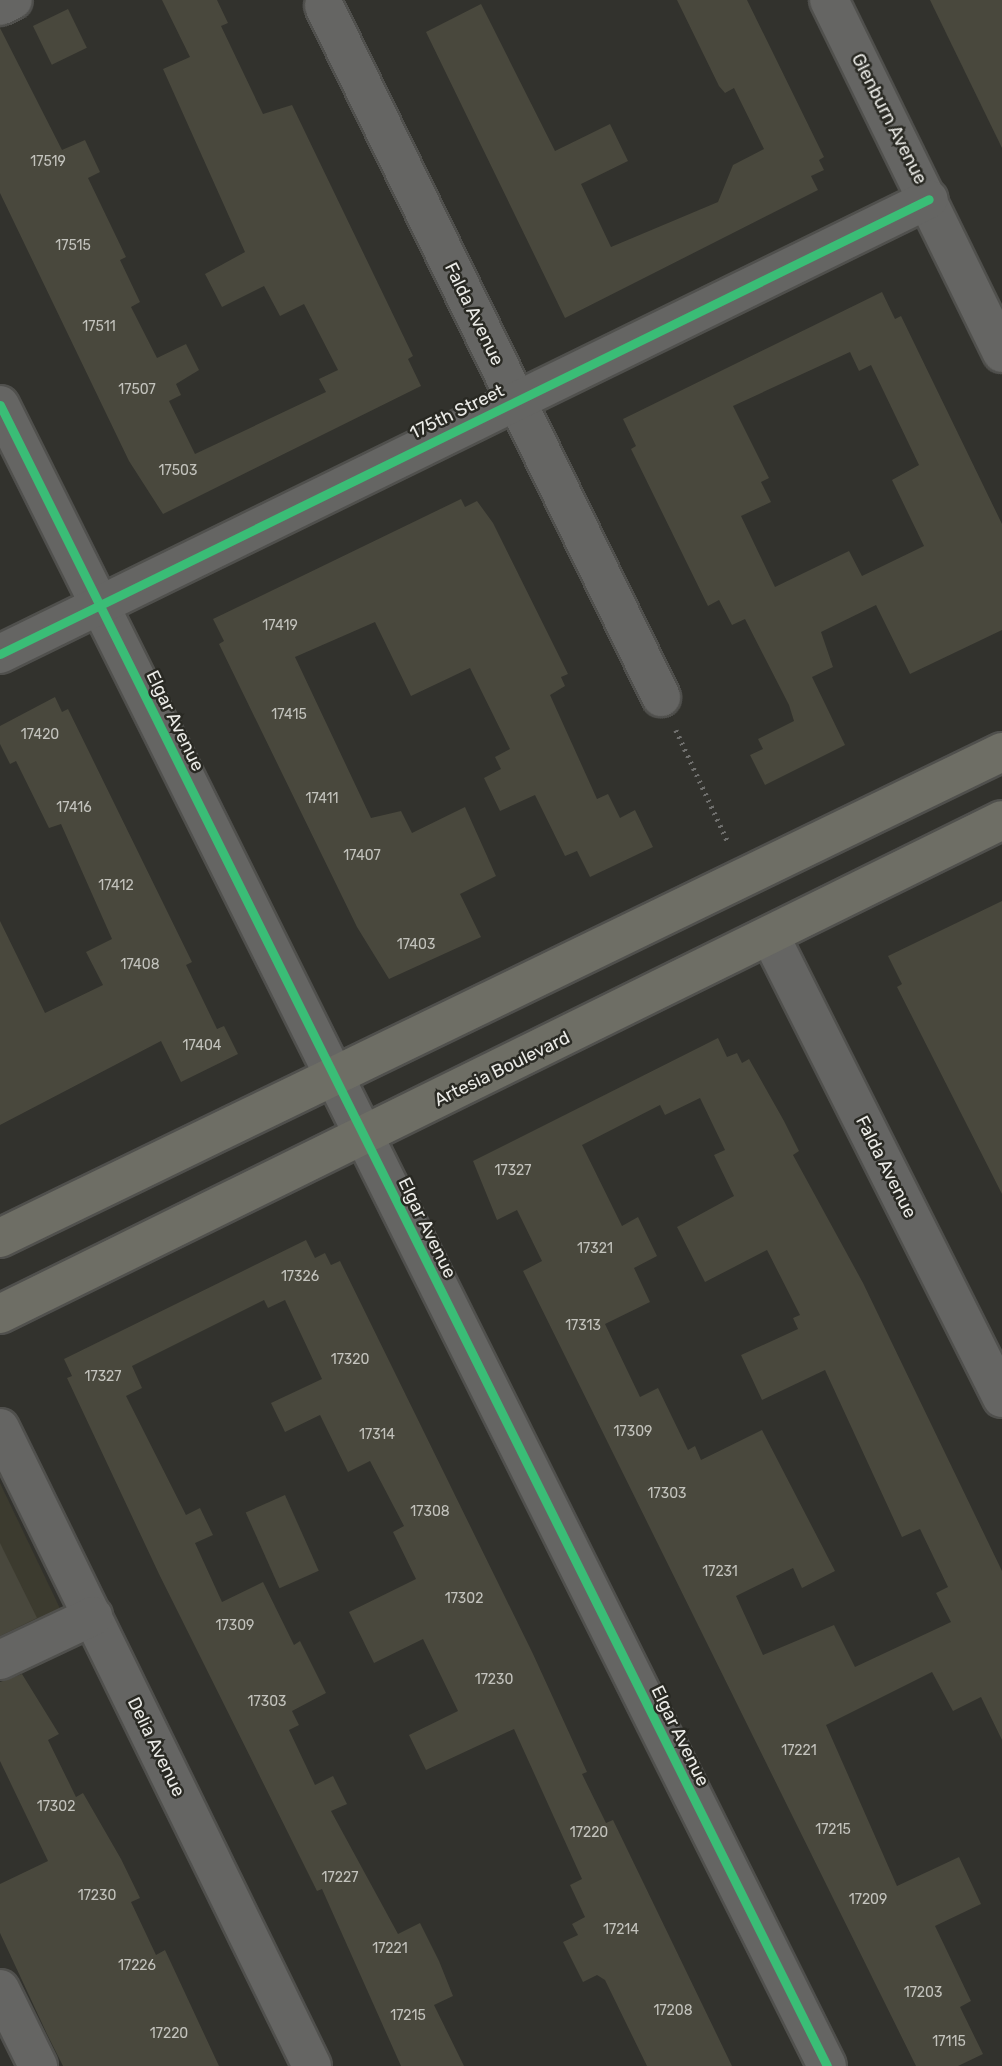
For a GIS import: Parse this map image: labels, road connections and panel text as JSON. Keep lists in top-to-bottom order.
{
  "streets": {
    "main road": ["Artesia Boulevard"],
    "street": [
      "Glenburn Avenue",
      "Falda Avenue",
      "175th Street",
      "Elgar Avenue",
      "Delia Avenue"
    ]
  },
  "crossings": [
    ["Glenburn Avenue", "175th Street"],
    ["Falda Avenue", "175th Street"],
    ["Falda Avenue", "Artesia Boulevard"],
    ["175th Street", "Elgar Avenue"],
    ["Elgar Avenue", "Artesia Boulevard"]
  ],
  "house_numbers": [
    "17519",
    "17515",
    "17511",
    "17507",
    "17503",
    "17419",
    "17415",
    "17420",
    "17411",
    "17416",
    "17407",
    "17412",
    "17403",
    "17408",
    "17404",
    "17327",
    "17321",
    "17326",
    "17313",
    "17320",
    "17327",
    "17309",
    "17314",
    "17303",
    "17308",
    "17231",
    "17302",
    "17309",
    "17230",
    "17303",
    "17221",
    "17302",
    "17215",
    "17220",
    "17227",
    "17230",
    "17209",
    "17214",
    "17221",
    "17226",
    "17203",
    "17208",
    "17215",
    "17220",
    "17115"
  ]
}
